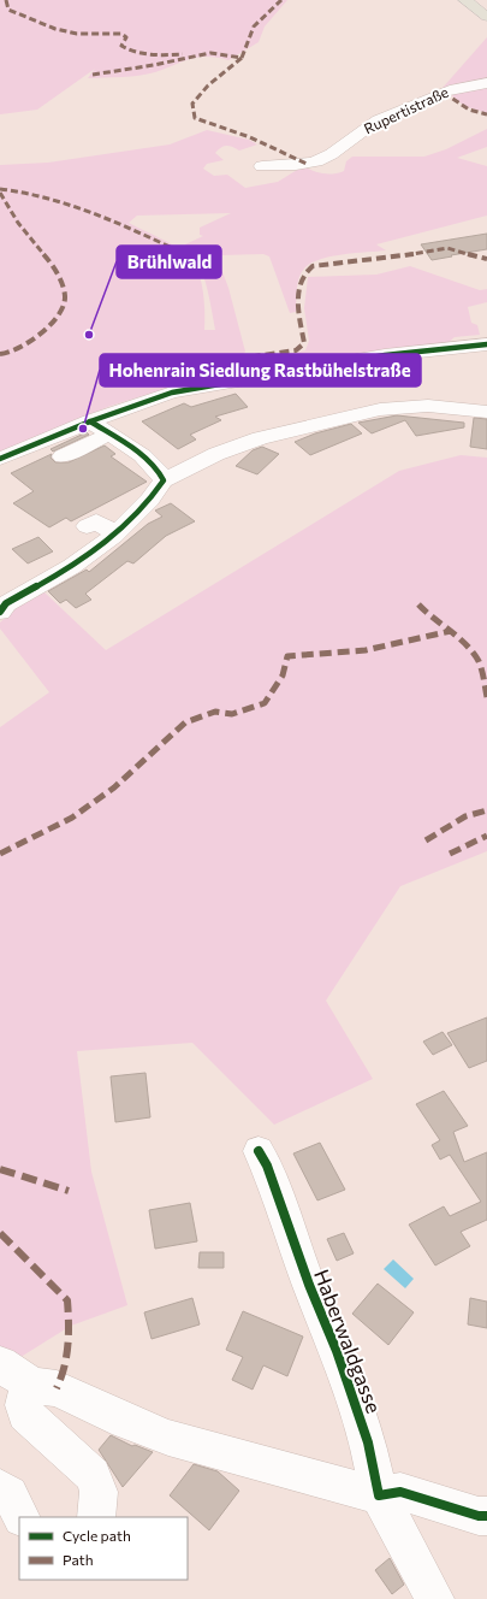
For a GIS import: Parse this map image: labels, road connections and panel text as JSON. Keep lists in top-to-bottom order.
{
  "streets": {
    "street": ["Rupertistraße", "Haberwaldgasse"]
  },
  "places": ["Brühlwald", "Hohenrain Siedlung Rastbühelstraße"],
  "legend": ["Cycle path", "Path"]
}
